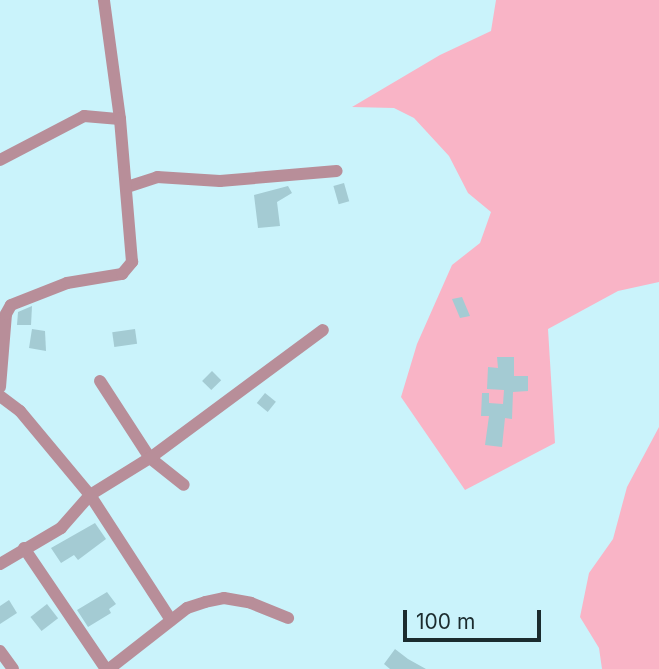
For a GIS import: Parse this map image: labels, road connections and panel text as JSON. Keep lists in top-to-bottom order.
{
  "scale_bar": "100 m"
}
